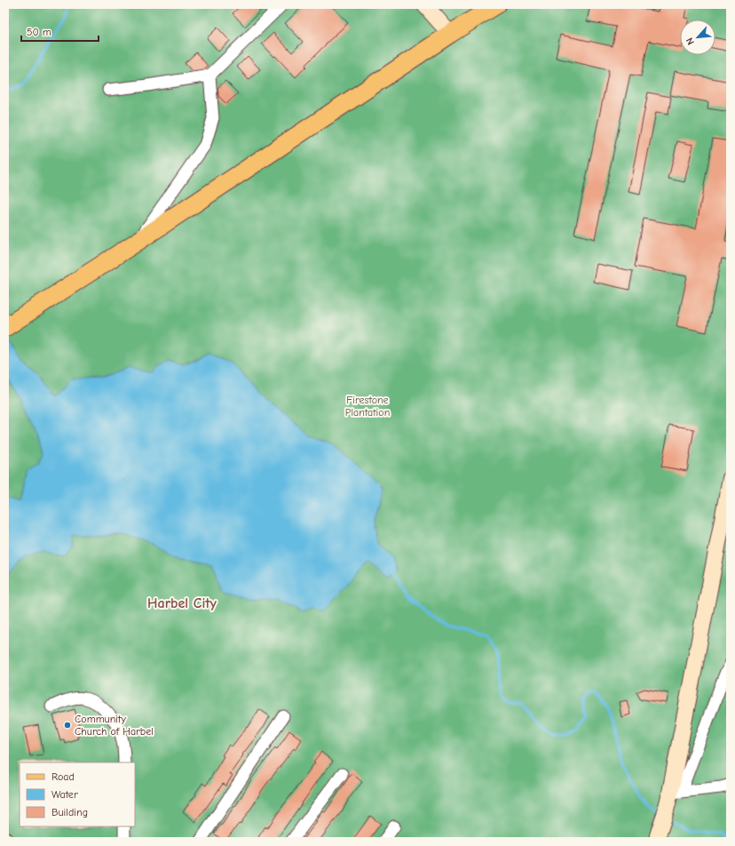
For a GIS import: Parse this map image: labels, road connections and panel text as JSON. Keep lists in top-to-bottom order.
{
  "districts": ["Harbel City"],
  "parks": ["Firestone Plantation"],
  "places": ["Community Church of Harbel"],
  "legend": ["Road", "Water", "Building"],
  "scale_bar": "50 m",
  "north": "bottom left"
}
